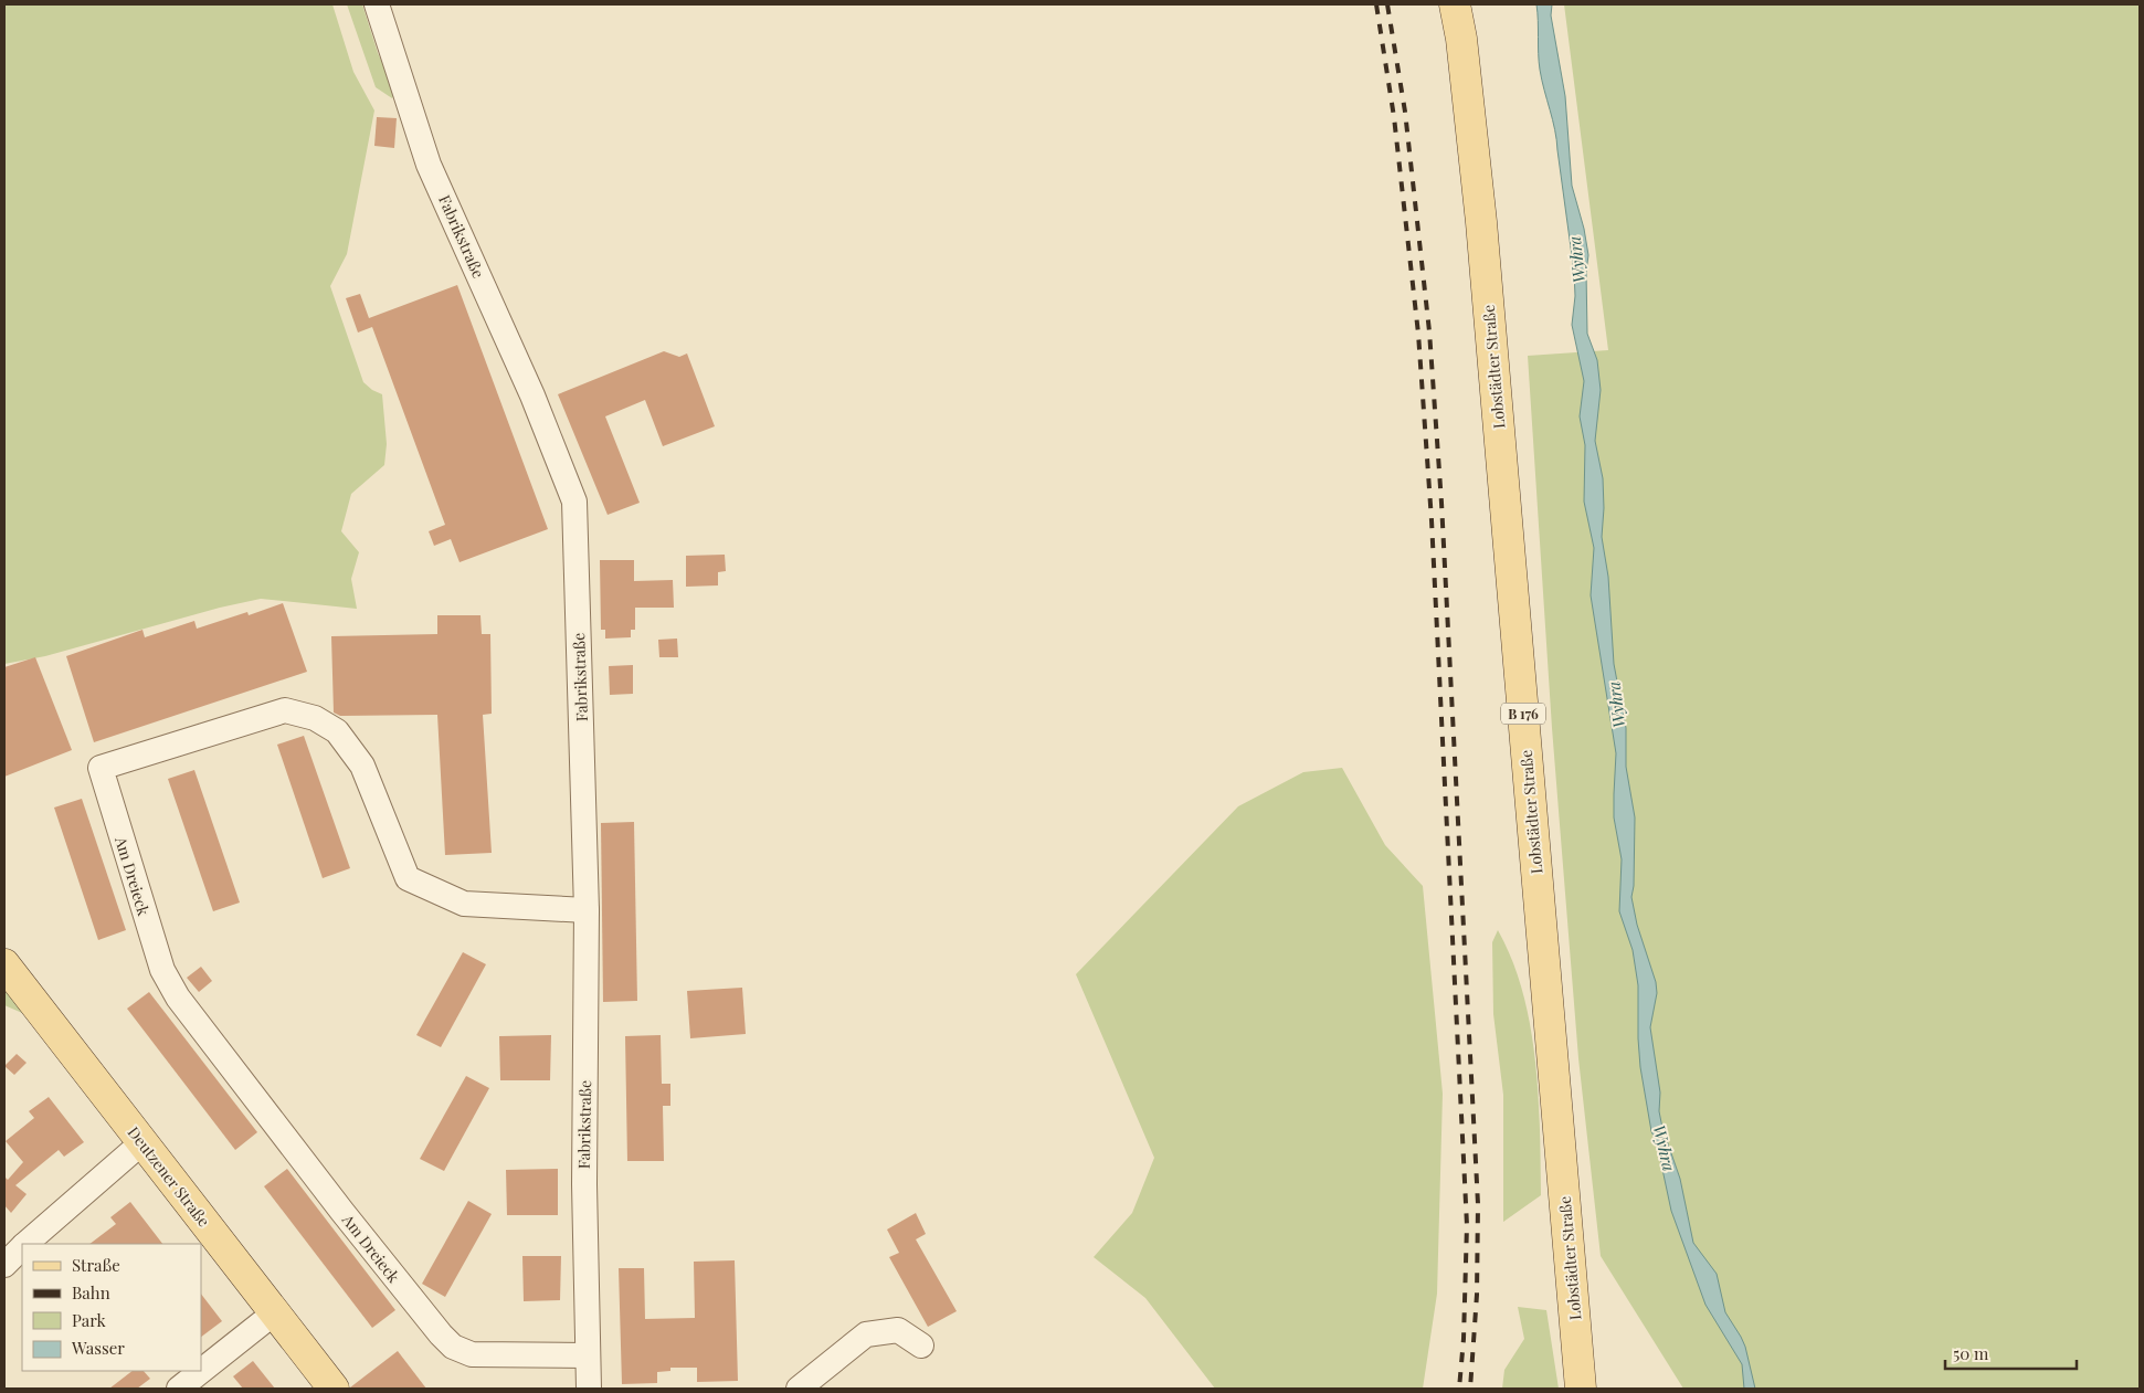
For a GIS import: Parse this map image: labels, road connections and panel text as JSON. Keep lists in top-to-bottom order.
{
  "streets": {
    "main road": ["Lobstädter Straße", "B 176", "Deutzener Straße"],
    "street": ["Fabrikstraße", "Am Dreieck"]
  },
  "crossings": [
    ["Fabrikstraße", "Am Dreieck"]
  ],
  "water": ["Wyhra"],
  "legend": [
    "Straße",
    "Bahn",
    "Park",
    "Wasser"
  ],
  "scale_bar": "50 m"
}
